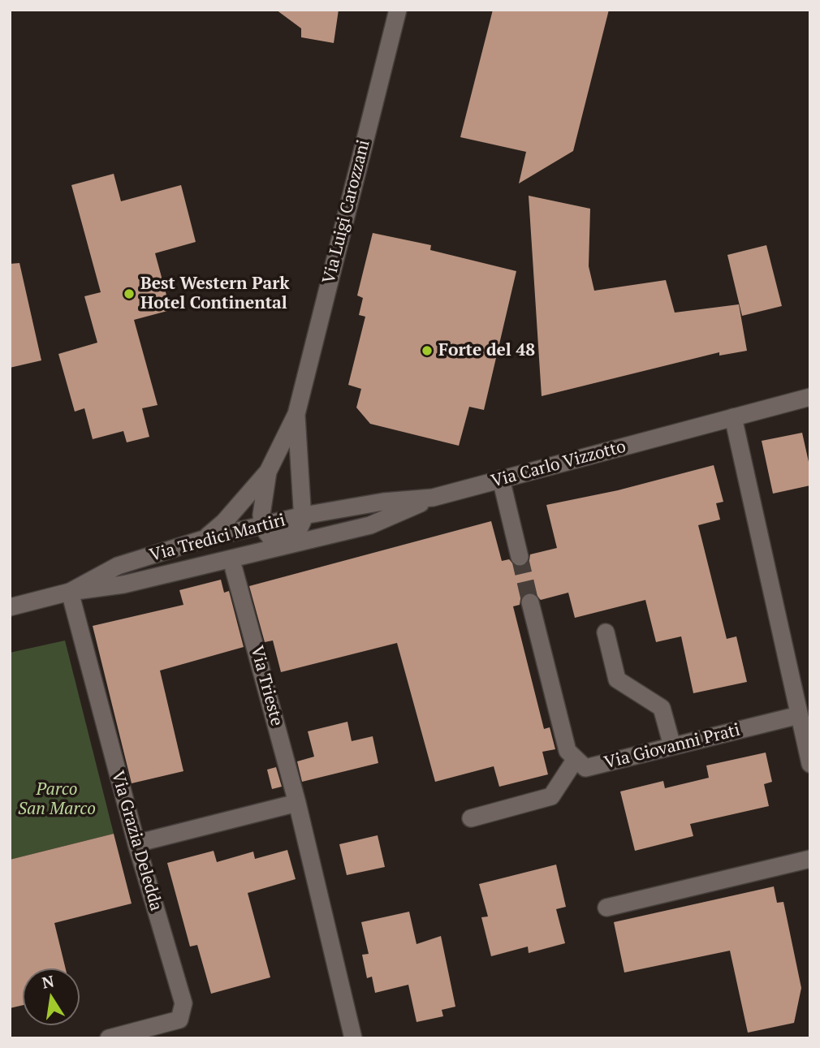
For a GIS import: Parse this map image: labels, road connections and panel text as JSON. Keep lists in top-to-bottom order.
{
  "streets": {
    "street": [
      "Via Luigi Carozzani",
      "Via Carlo Vizzotto",
      "Via Tredici Martiri",
      "Via Trieste",
      "Via Giovanni Prati",
      "Via Grazia Deledda"
    ]
  },
  "crossings": [
    ["Via Luigi Carozzani", "Via Carlo Vizzotto"],
    ["Via Luigi Carozzani", "Via Tredici Martiri"],
    ["Via Carlo Vizzotto", "Via Tredici Martiri"],
    ["Via Tredici Martiri", "Via Grazia Deledda"]
  ],
  "parks": ["Parco San Marco"],
  "places": ["Best Western Park Hotel Continental", "Forte del 48"],
  "north": "top"
}
